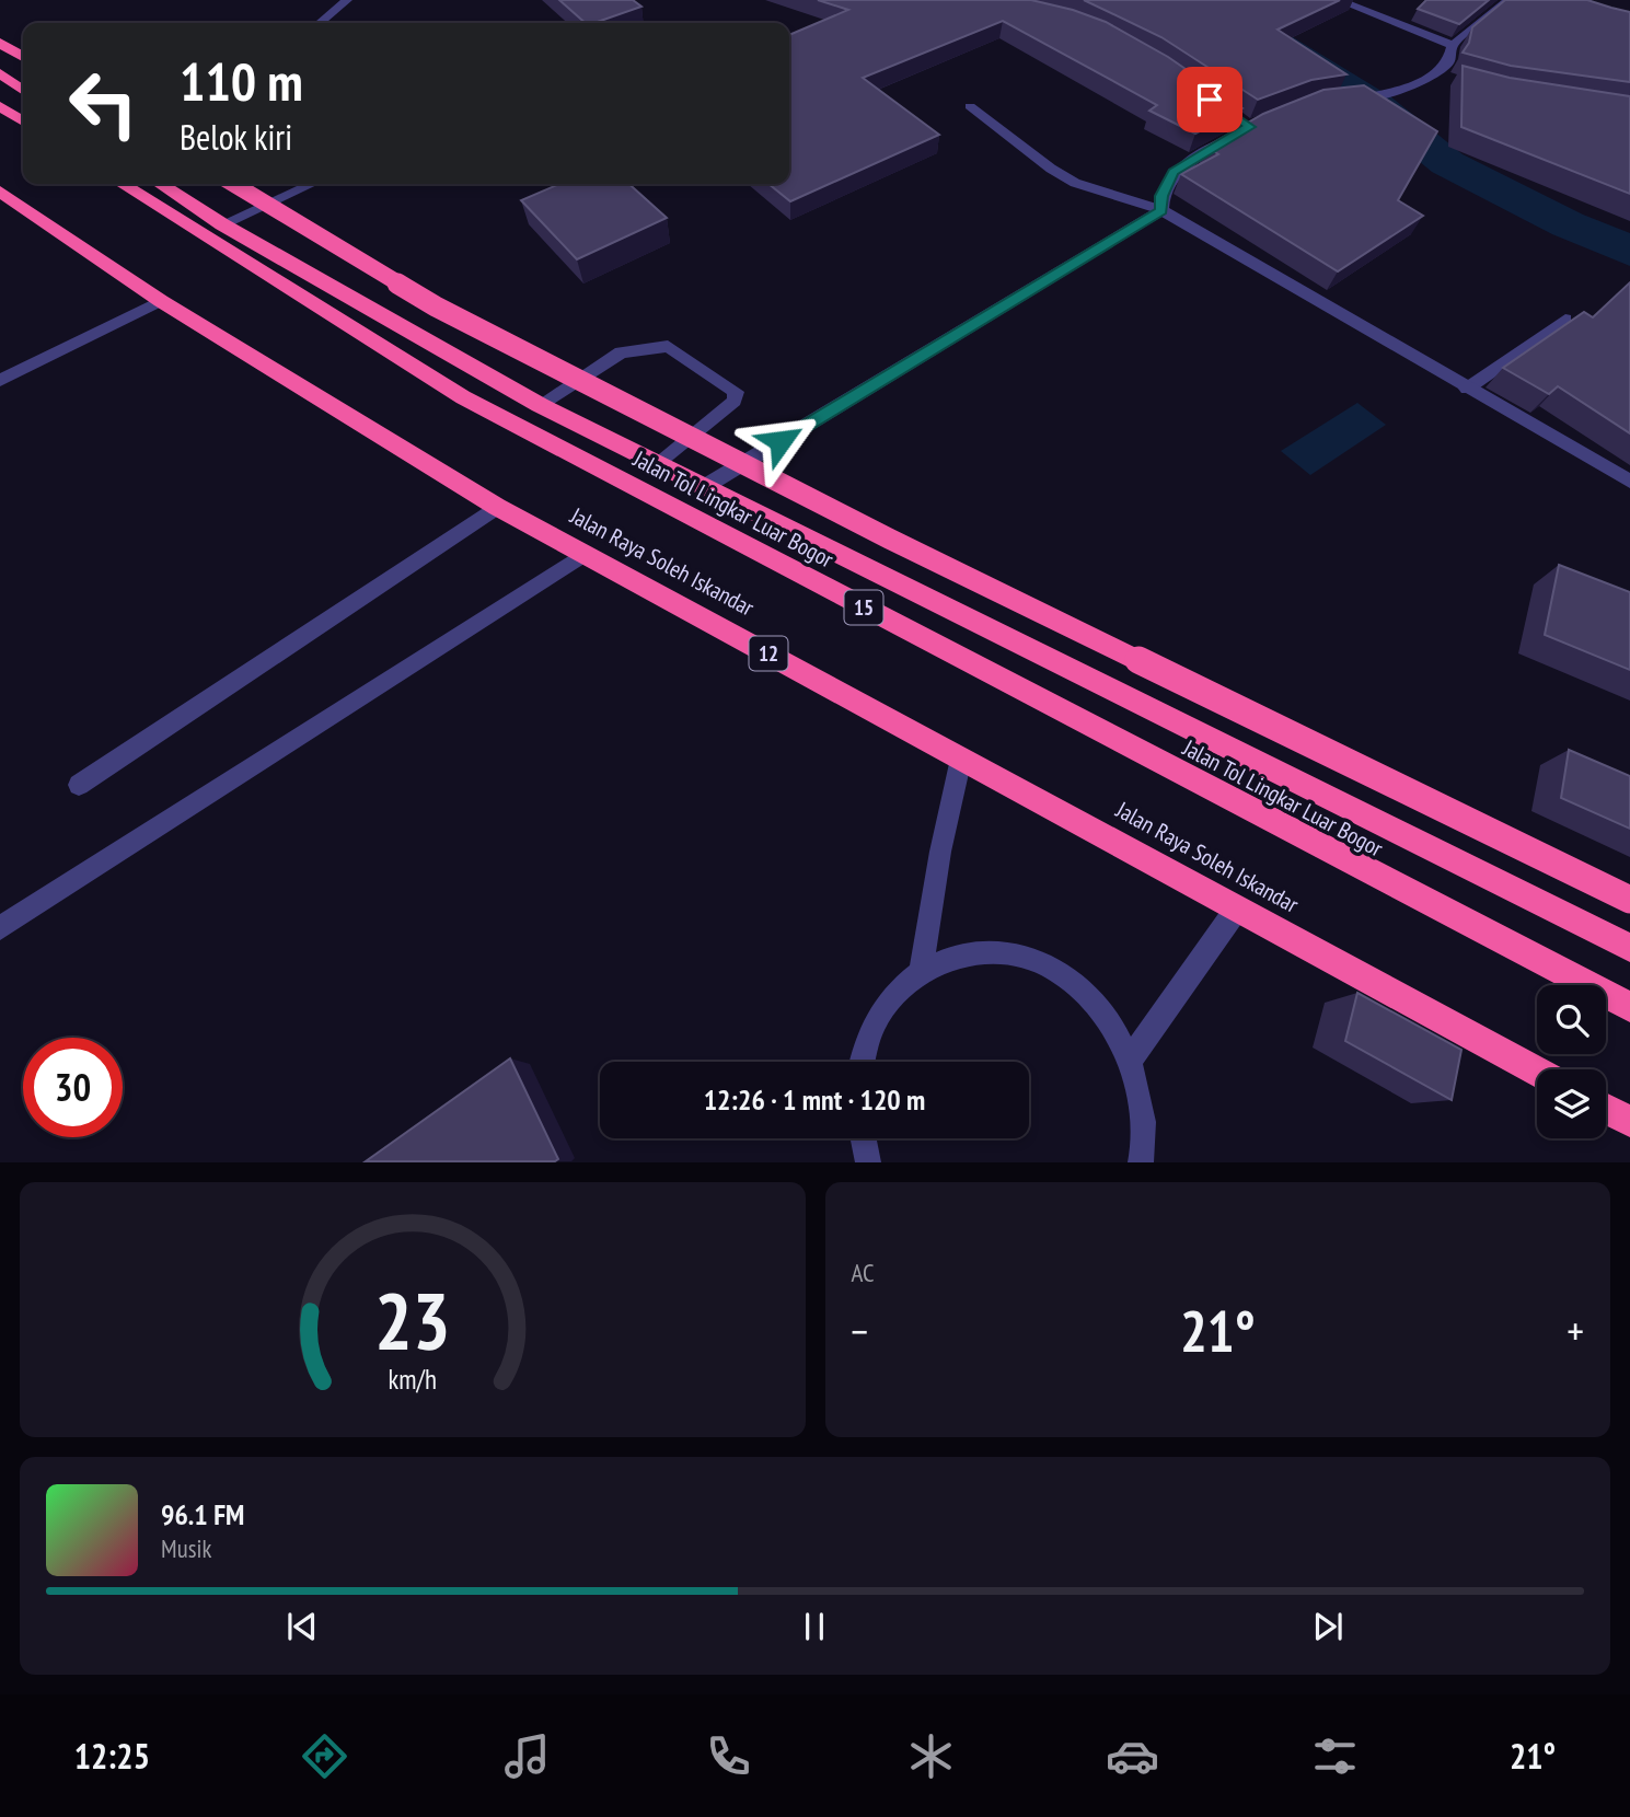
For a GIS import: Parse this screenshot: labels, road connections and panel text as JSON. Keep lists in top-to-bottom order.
{
  "streets": {
    "highway": [
      "Jalan Tol Lingkar Luar Bogor",
      "Jalan Raya Soleh Iskandar",
      "15",
      "12"
    ]
  },
  "page": {
    "turn": ["110 m", "Belok kiri"],
    "limit": "30",
    "trip": "12:26 · 1 mnt · 120 m",
    "tile": "AC",
    "heat": ["−", "21°", "+"],
    "song": ["96.1 FM", "Musik"],
    "tabs": ["12:25", "21°"],
    "gauge": ["23", "km/h"]
  }
}
